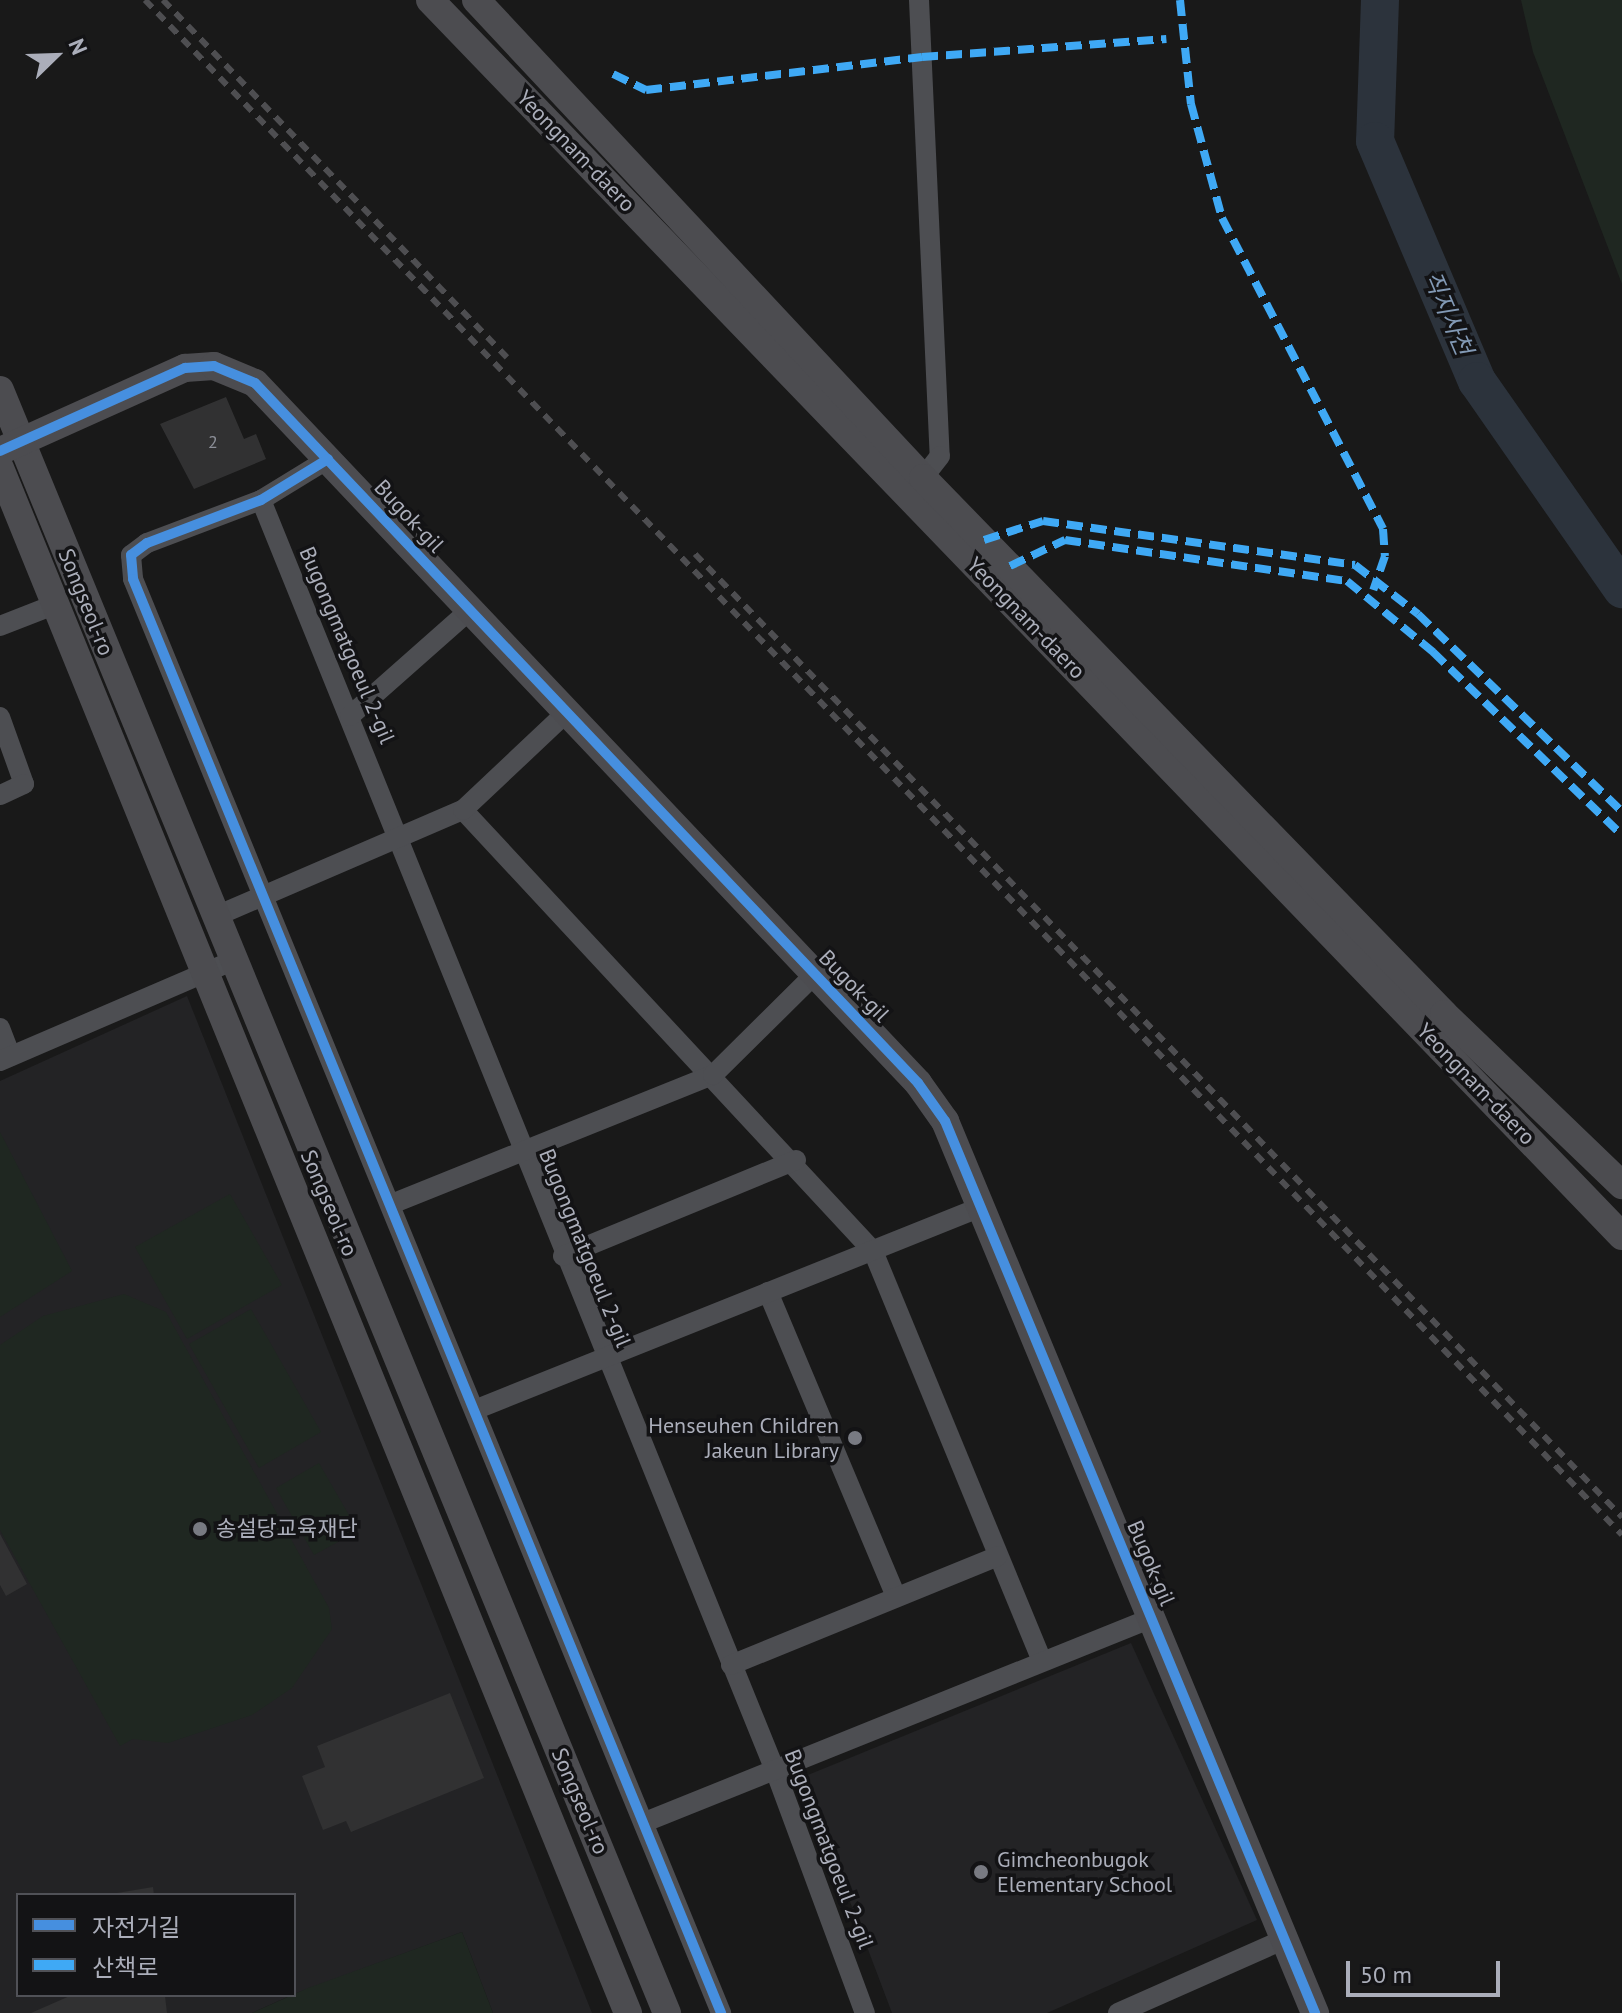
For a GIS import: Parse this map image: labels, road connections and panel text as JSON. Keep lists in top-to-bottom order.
{
  "streets": {
    "street": [
      "Yeongnam-daero",
      "Bugok-gil",
      "Songseol-ro",
      "Bugongmatgoeul 2-gil"
    ]
  },
  "crossings": [
    ["Bugok-gil", "Songseol-ro"]
  ],
  "water": ["직지사천"],
  "places": ["Henseuhen Children Jakeun Library", "송설당교육재단", "Gimcheonbugok Elementary School"],
  "house_numbers": ["2"],
  "legend": ["자전거길", "산책로"],
  "scale_bar": "50 m",
  "north": "top right"
}
